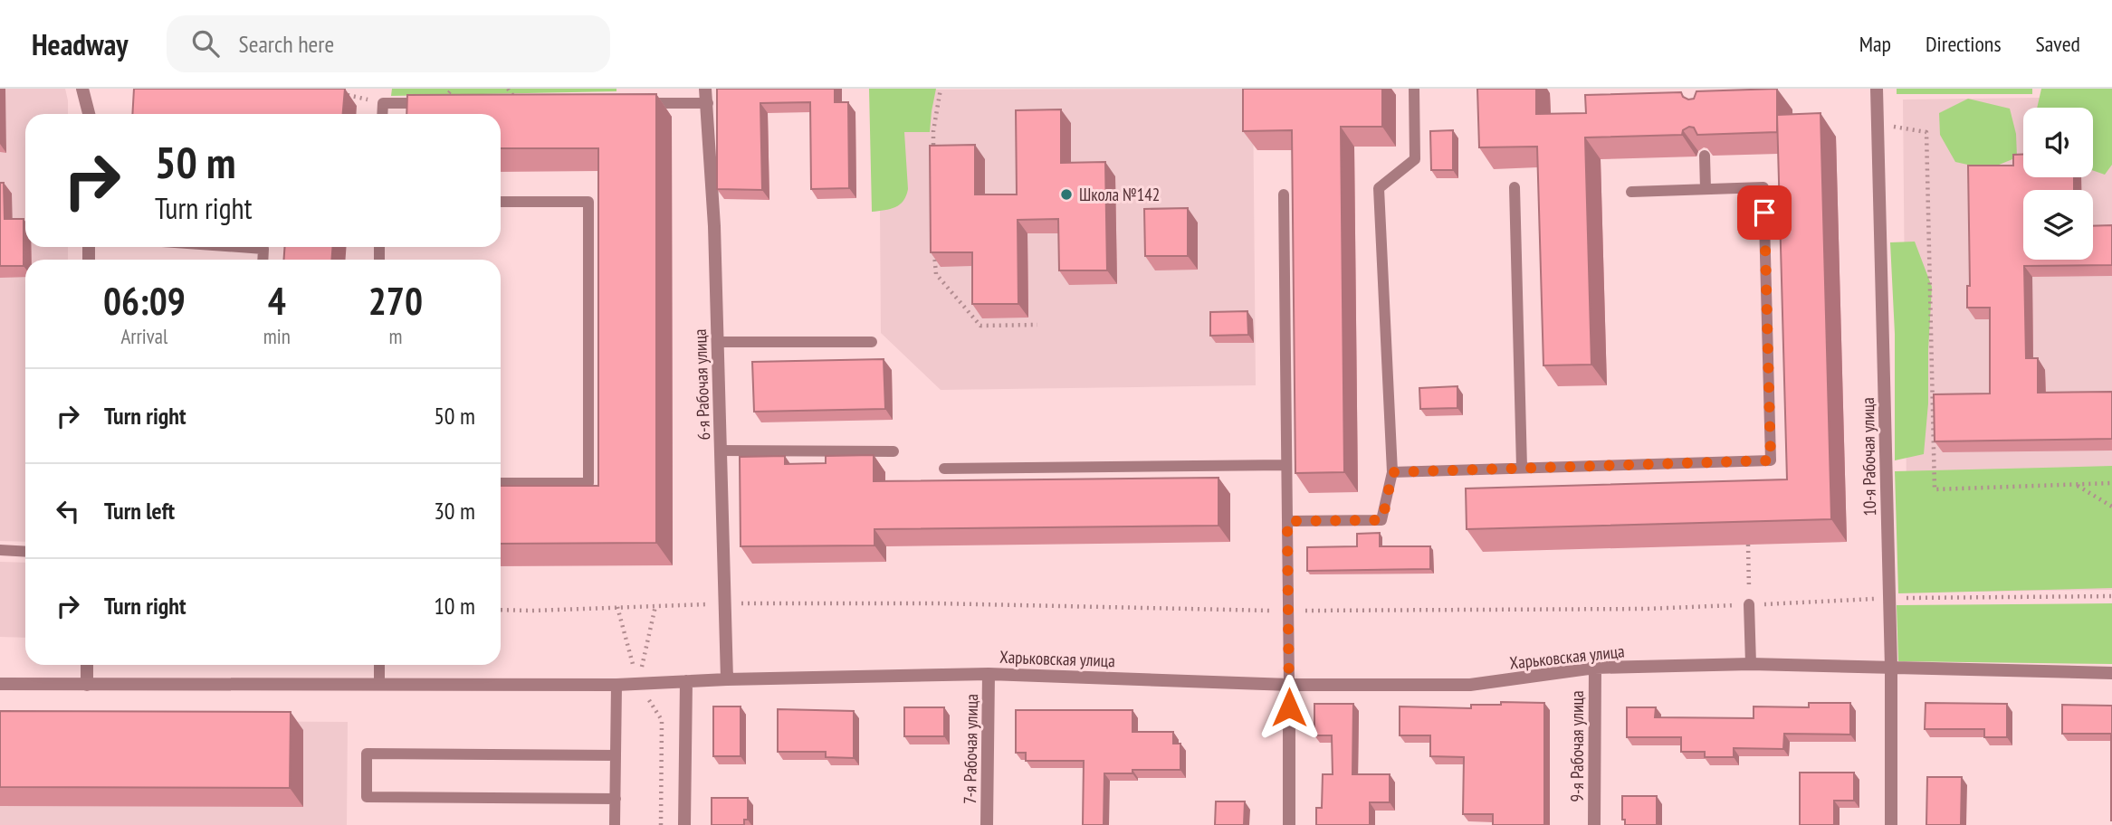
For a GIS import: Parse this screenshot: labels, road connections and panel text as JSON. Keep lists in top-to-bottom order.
{
  "streets": {
    "street": [
      "6-я Рабочая улица",
      "10-я Рабочая улица",
      "Харьковская улица",
      "9-я Рабочая улица",
      "7-я Рабочая улица"
    ]
  },
  "crossings": [
    ["6-я Рабочая улица", "Харьковская улица"],
    ["10-я Рабочая улица", "Харьковская улица"],
    ["Харьковская улица", "9-я Рабочая улица"],
    ["Харьковская улица", "7-я Рабочая улица"]
  ],
  "places": ["Школа №142"],
  "page": {
    "header": "Headway",
    "search": "Search here",
    "nav": ["Map", "Directions", "Saved"],
    "turn": ["50 m", "Turn right"],
    "eta": [
      "06:09",
      "Arrival",
      "4",
      "min",
      "270",
      "m"
    ],
    "list": [
      {
        "name": "Turn right",
        "value": "50 m"
      },
      {
        "name": "Turn left",
        "value": "30 m"
      },
      {
        "name": "Turn right",
        "value": "10 m"
      }
    ]
  }
}
